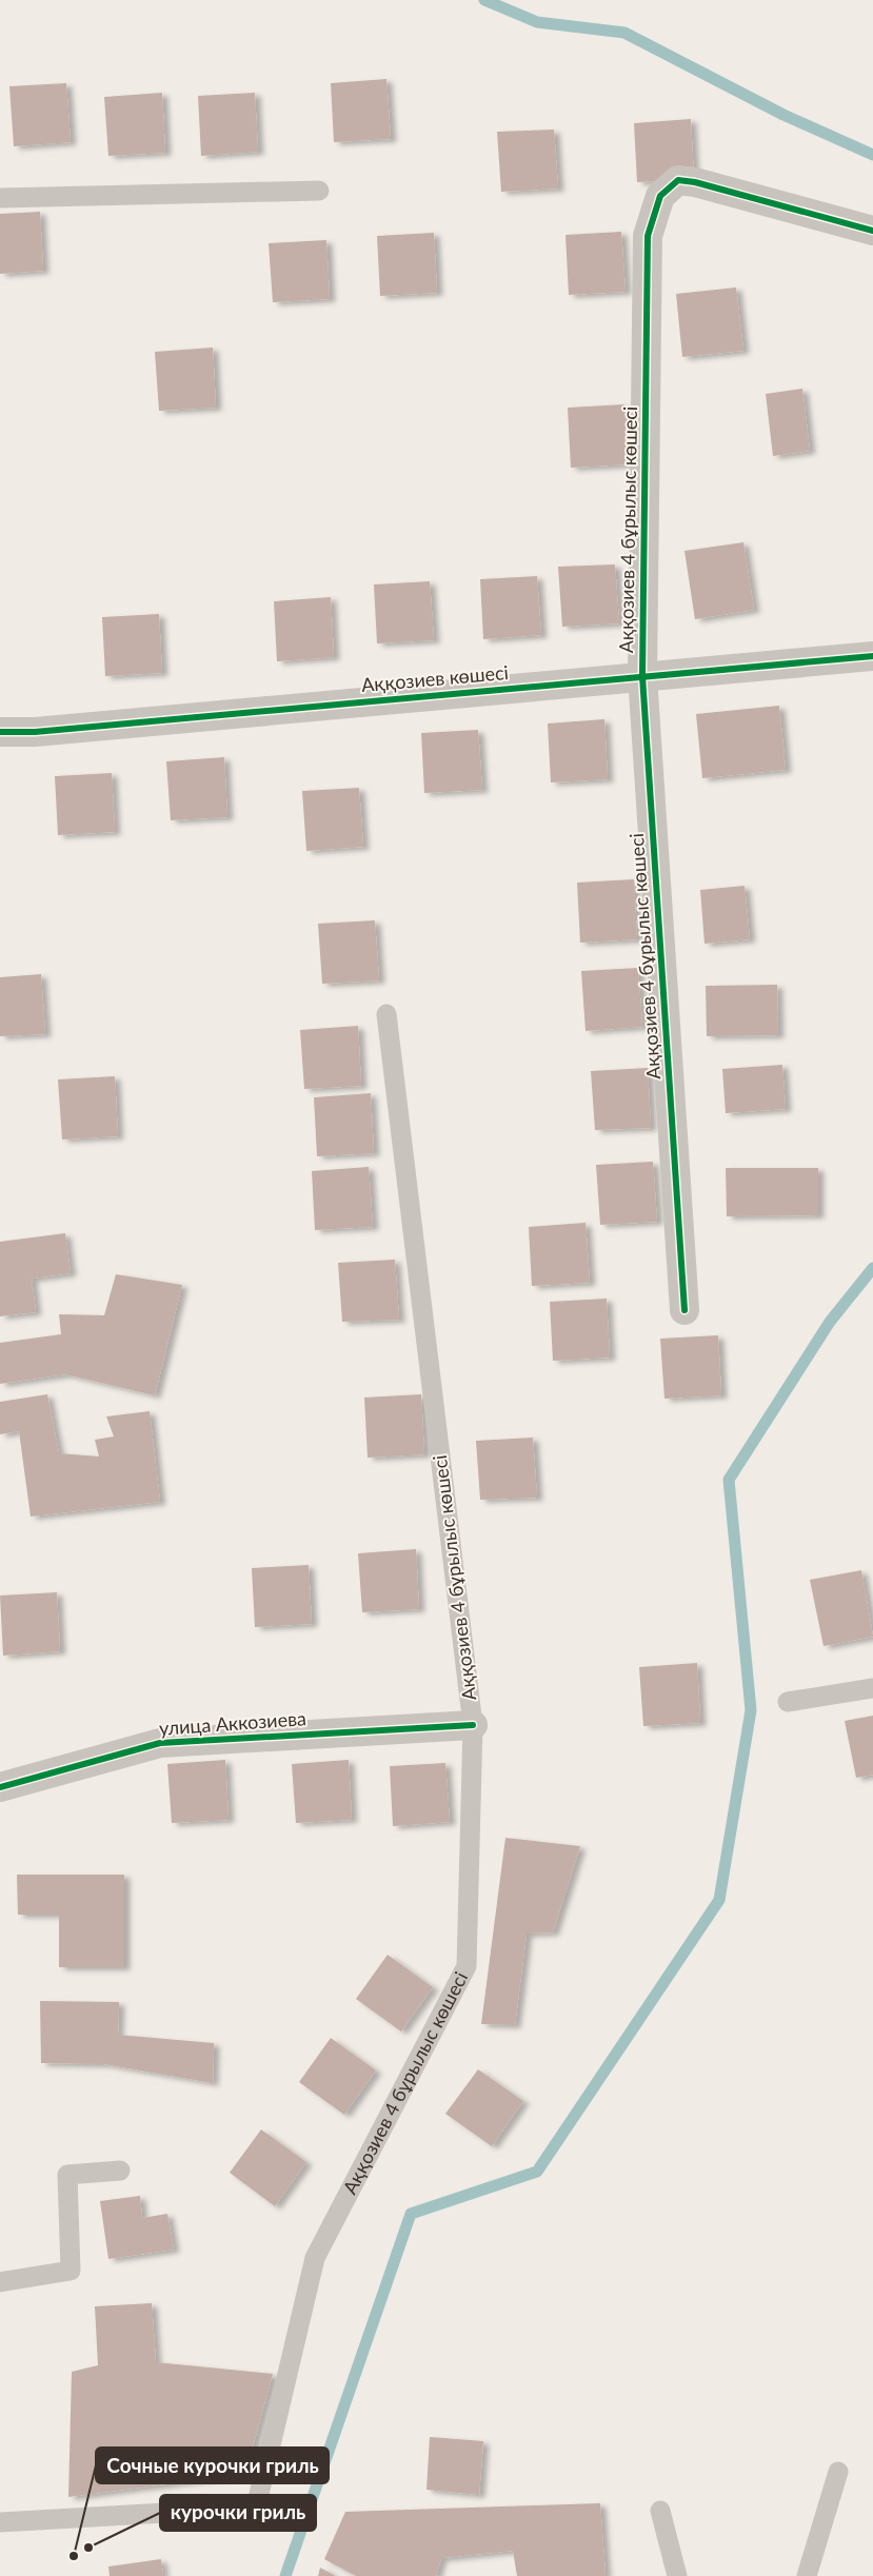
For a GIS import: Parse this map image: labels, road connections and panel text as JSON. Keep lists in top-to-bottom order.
{
  "streets": {
    "street": ["Аққозиев 4 бұрылыс көшесі", "Аққозиев көшесі", "улица Аккозиева"]
  },
  "crossings": [
    ["Аққозиев 4 бұрылыс көшесі", "Аққозиев көшесі"],
    ["Аққозиев 4 бұрылыс көшесі", "улица Аккозиева"]
  ],
  "places": ["курочки гриль", "Сочные курочки гриль"]
}
